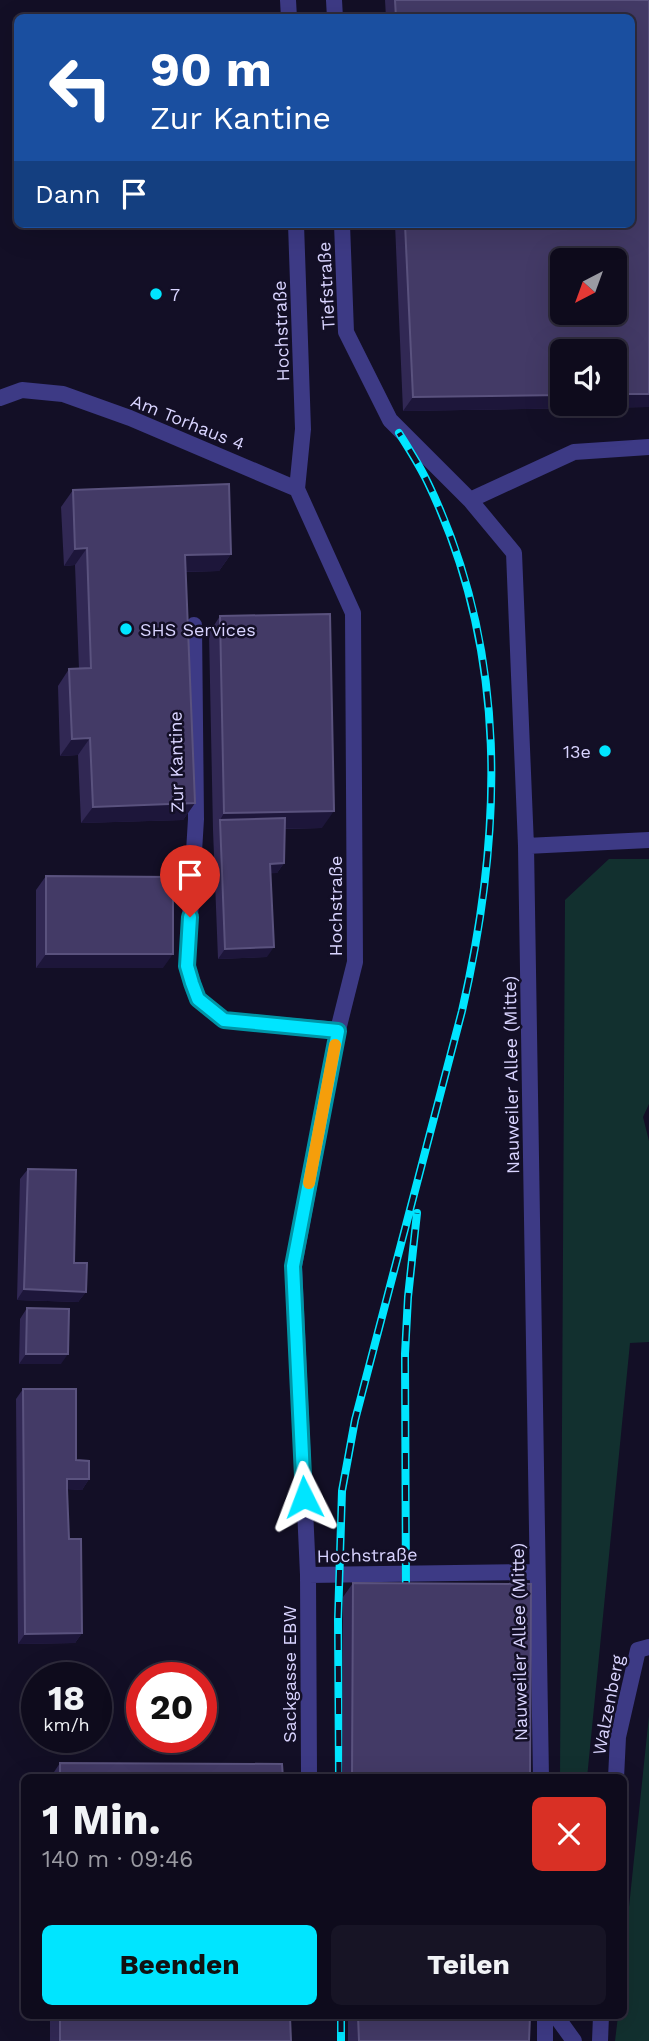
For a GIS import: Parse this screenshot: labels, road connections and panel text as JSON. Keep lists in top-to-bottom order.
{
  "streets": {
    "lane": [
      "Tiefstraße",
      "Hochstraße",
      "Am Torhaus 4",
      "Zur Kantine",
      "Nauweiler Allee (Mitte)",
      "Sackgasse EBW",
      "Walzenberg"
    ]
  },
  "crossings": [
    ["Tiefstraße", "Nauweiler Allee (Mitte)"],
    ["Hochstraße", "Am Torhaus 4"],
    ["Hochstraße", "Zur Kantine"],
    ["Hochstraße", "Nauweiler Allee (Mitte)"],
    ["Hochstraße", "Sackgasse EBW"]
  ],
  "places": ["7", "SHS Services", "13e"],
  "north": "bottom left",
  "page": {
    "turn": ["90 m", "Zur Kantine"],
    "then": "Dann",
    "speed": "18 km/h",
    "limit": "20",
    "heading": ["1 Min.", "140 m · 09:46"],
    "buttons": ["Beenden", "Teilen"]
  }
}
